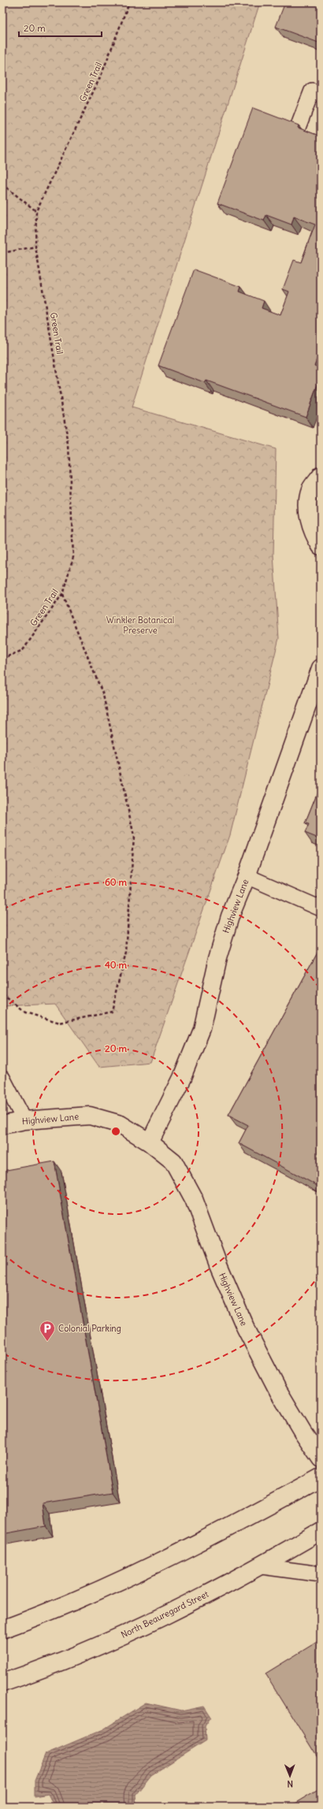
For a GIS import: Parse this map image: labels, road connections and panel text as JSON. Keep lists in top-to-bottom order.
{
  "streets": {
    "street": ["Highview Lane", "North Beauregard Street"],
    "path": ["Green Trail"]
  },
  "parks": ["Winkler Botanical Preserve"],
  "places": {
    "parking": ["Colonial Parking"]
  },
  "scale_bar": "20 m",
  "north": "bottom",
  "rings": ["60 m", "40 m", "20 m"]
}
